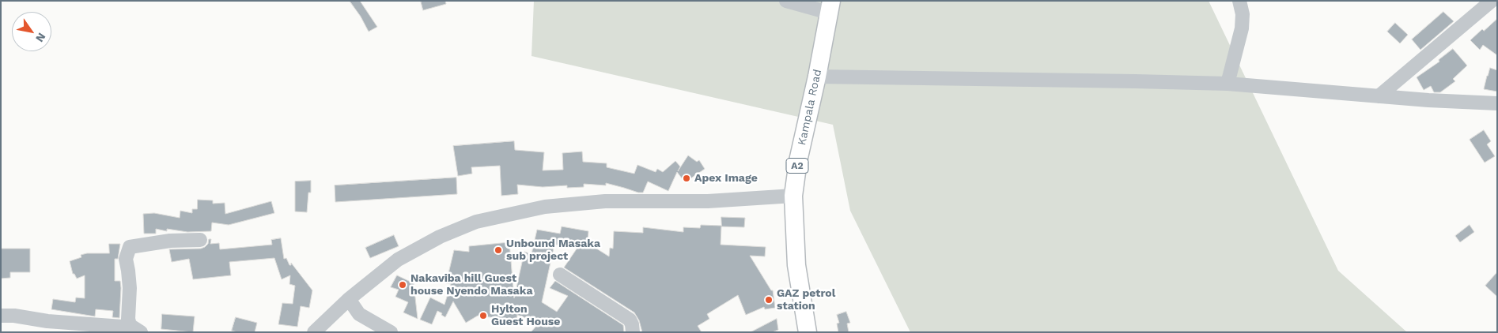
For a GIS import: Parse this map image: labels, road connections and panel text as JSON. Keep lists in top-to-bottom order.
{
  "streets": {
    "main road": ["Kampala Road", "A2"]
  },
  "places": [
    "Apex Image",
    "Unbound Masaka sub project",
    "Nakaviba hill Guest house Nyendo Masaka",
    "GAZ petrol station",
    "Hylton Guest House"
  ],
  "north": "bottom right"
}
